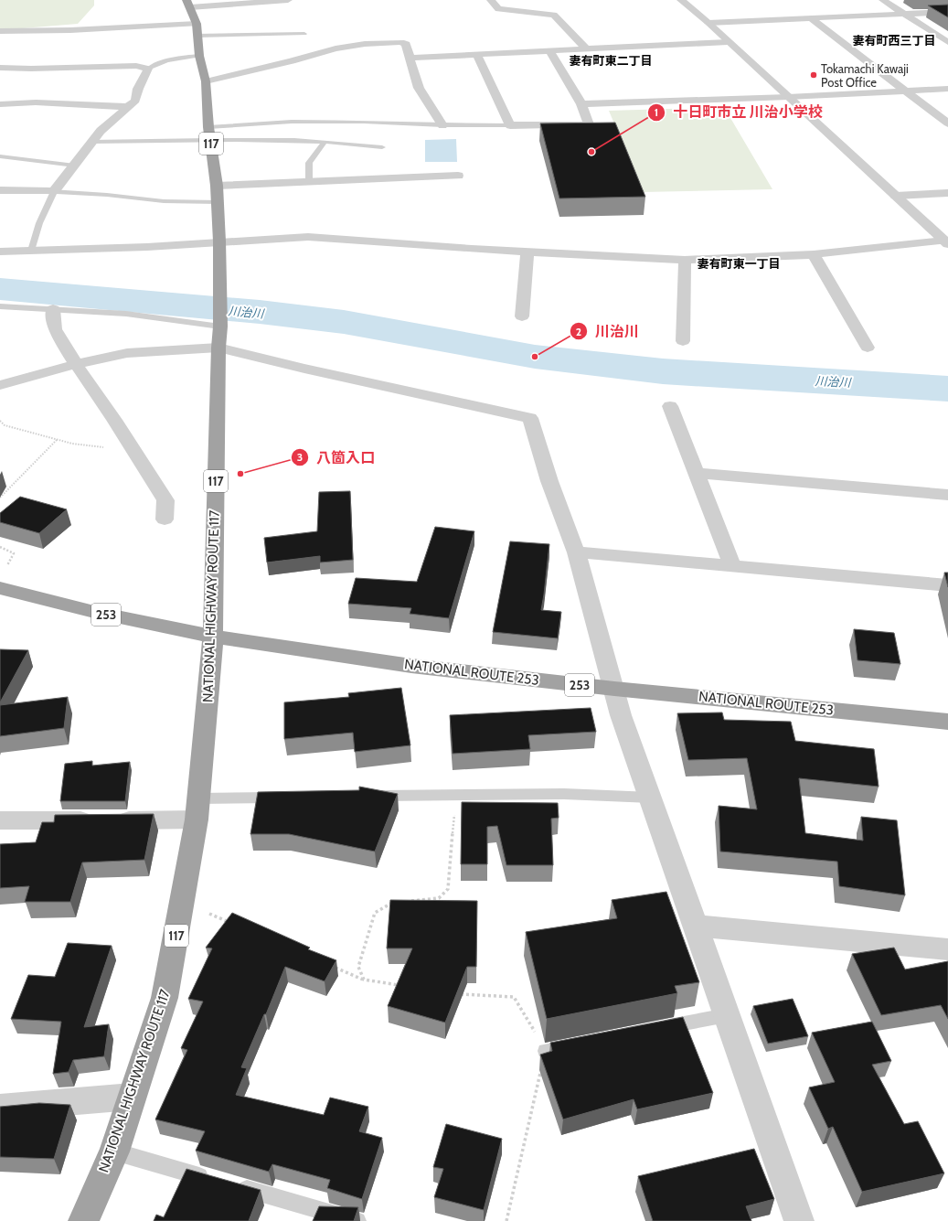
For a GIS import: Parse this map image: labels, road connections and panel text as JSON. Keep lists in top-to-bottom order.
{
  "streets": {
    "highway": [
      "117",
      "NATIONAL HIGHWAY ROUTE 117",
      "253",
      "NATIONAL ROUTE 253"
    ]
  },
  "crossings": [
    ["NATIONAL HIGHWAY ROUTE 117", "NATIONAL ROUTE 253"]
  ],
  "districts": ["妻有町西三丁目", "妻有町東二丁目", "妻有町東一丁目"],
  "water": ["川治川"],
  "places": [
    "Tokamachi Kawaji Post Office",
    "十日町市立 川治小学校",
    "川治川",
    "八箇入口"
  ]
}
